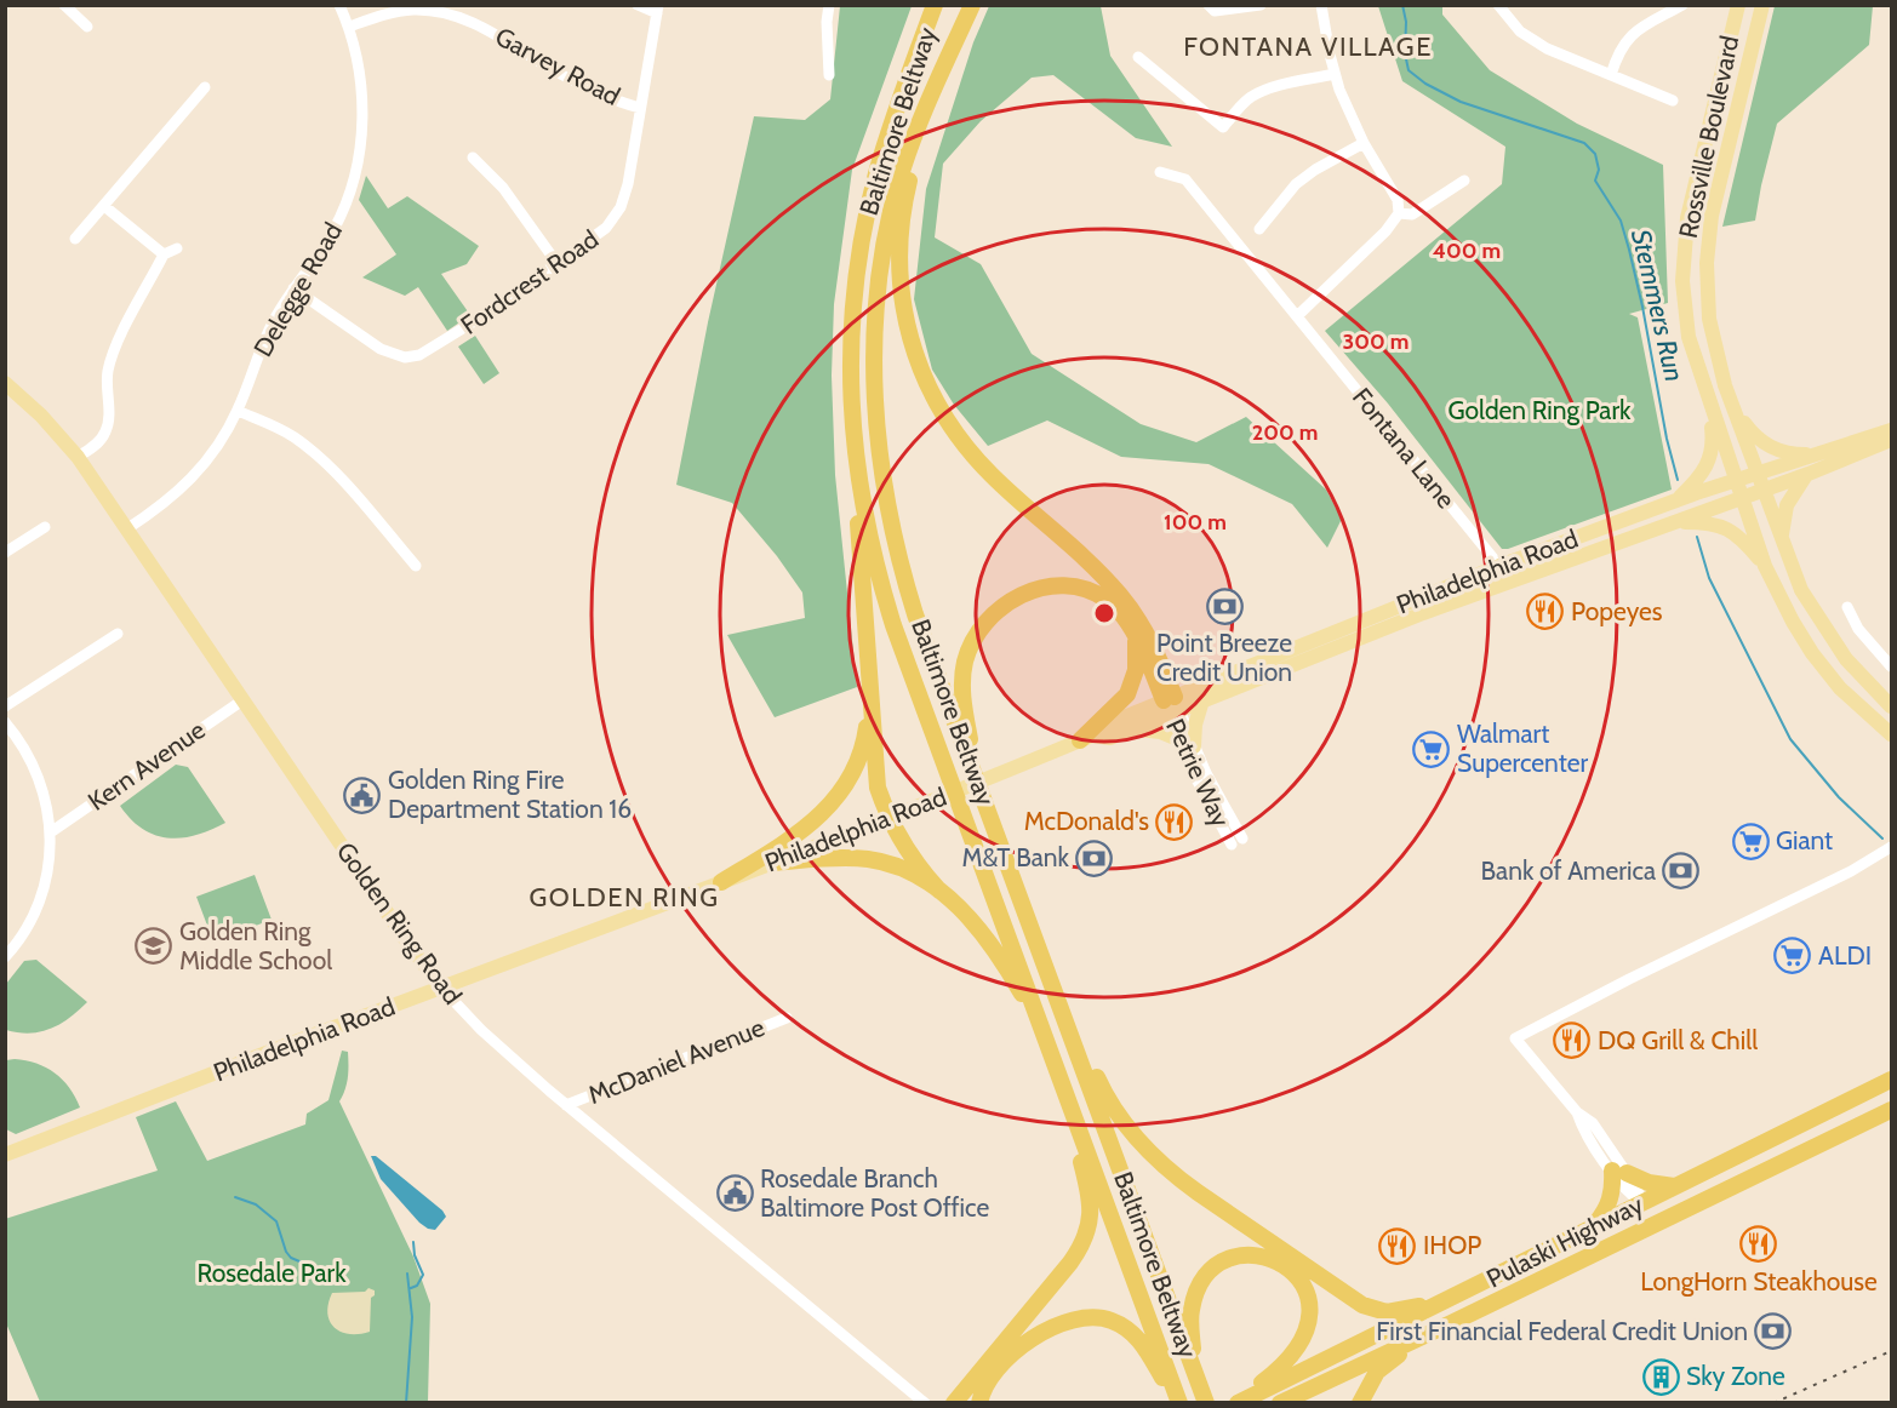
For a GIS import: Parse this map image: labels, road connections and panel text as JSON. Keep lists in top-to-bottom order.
{
  "streets": {
    "highway": ["Baltimore Beltway", "Pulaski Highway"],
    "main road": ["Rossville Boulevard", "Philadelphia Road", "Golden Ring Road"],
    "street": [
      "Garvey Road",
      "Fordcrest Road",
      "Delegge Road",
      "Fontana Lane",
      "Kern Avenue",
      "Petrie Way",
      "McDaniel Avenue"
    ]
  },
  "crossings": [
    ["Garvey Road", "Fordcrest Road"],
    ["Garvey Road", "Delegge Road"],
    ["Rossville Boulevard", "Philadelphia Road"],
    ["Fordcrest Road", "Delegge Road"],
    ["Delegge Road", "Golden Ring Road"],
    ["Fontana Lane", "Philadelphia Road"],
    ["Philadelphia Road", "Petrie Way"],
    ["Philadelphia Road", "Golden Ring Road"],
    ["Kern Avenue", "Golden Ring Road"],
    ["Golden Ring Road", "McDaniel Avenue"]
  ],
  "districts": ["FONTANA VILLAGE", "GOLDEN RING"],
  "water": ["Stemmers Run"],
  "parks": ["Golden Ring Park", "Rosedale Park"],
  "places": {
    "bank": [
      "Point Breeze Credit Union",
      "M&T Bank",
      "Bank of America",
      "First Financial Federal Credit Union"
    ],
    "restaurant": [
      "Popeyes",
      "McDonald's",
      "DQ Grill & Chill",
      "LongHorn Steakhouse",
      "IHOP"
    ],
    "supermarket": ["Walmart Supercenter", "Giant", "ALDI"],
    "public building": ["Golden Ring Fire Department Station 16", "Rosedale Branch Baltimore Post Office"],
    "school or university": ["Golden Ring Middle School"],
    "building": ["Sky Zone"]
  },
  "rings": [
    "400 m",
    "300 m",
    "200 m",
    "100 m"
  ]
}
